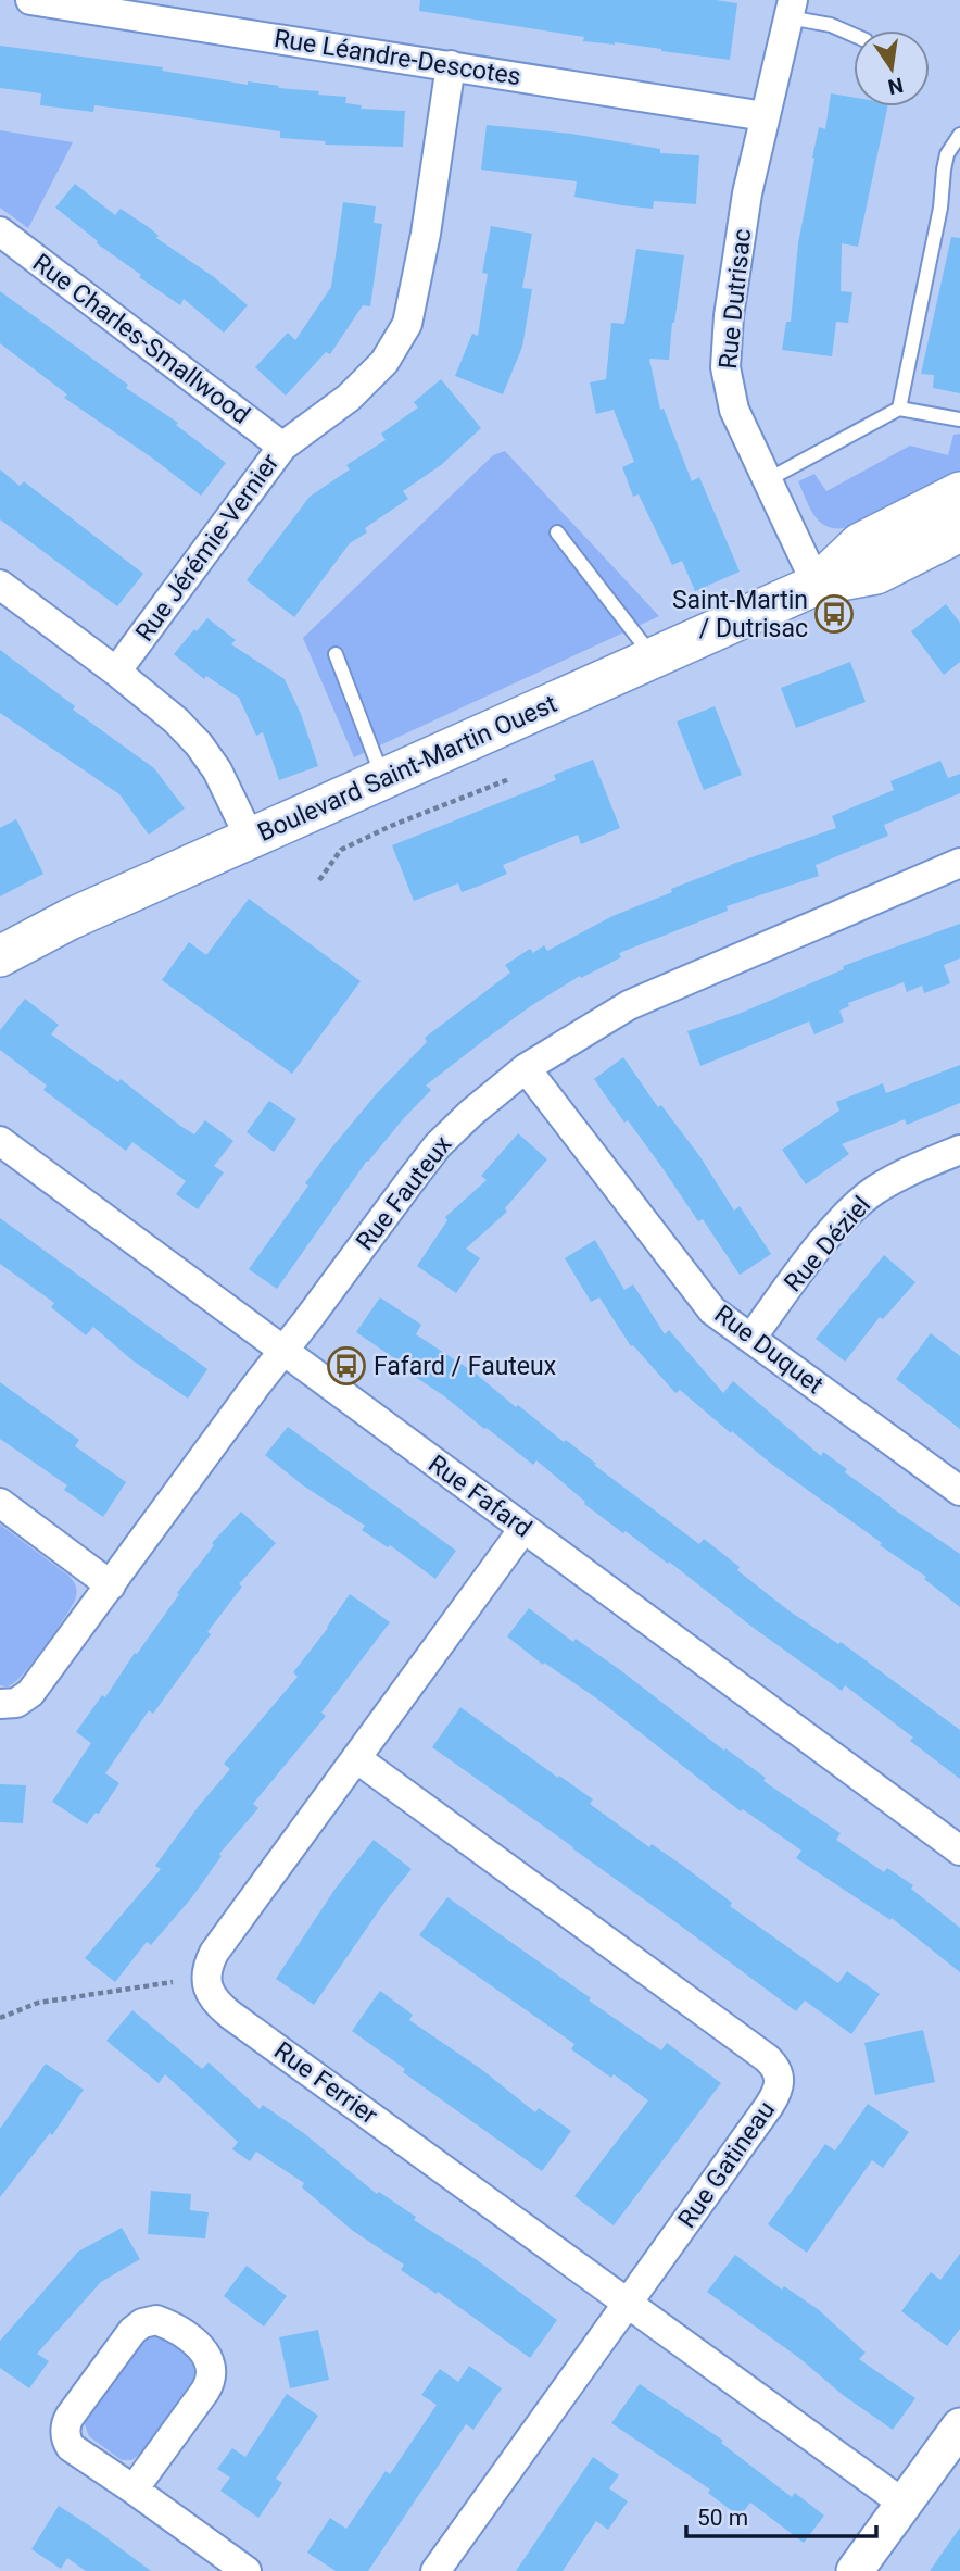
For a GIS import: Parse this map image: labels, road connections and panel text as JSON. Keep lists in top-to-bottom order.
{
  "streets": {
    "main road": ["Boulevard Saint-Martin Ouest"],
    "street": [
      "Rue Léandre-Descotes",
      "Rue Dutrisac",
      "Rue Charles-Smallwood",
      "Rue Jérémie-Vernier",
      "Rue Fauteux",
      "Rue Déziel",
      "Rue Duquet",
      "Rue Fafard",
      "Rue Ferrier",
      "Rue Gatineau"
    ]
  },
  "crossings": [
    ["Rue Léandre-Descotes", "Rue Dutrisac"],
    ["Rue Léandre-Descotes", "Rue Jérémie-Vernier"],
    ["Rue Dutrisac", "Boulevard Saint-Martin Ouest"],
    ["Rue Charles-Smallwood", "Rue Jérémie-Vernier"],
    ["Rue Fauteux", "Rue Duquet"],
    ["Rue Fauteux", "Rue Fafard"],
    ["Rue Déziel", "Rue Duquet"],
    ["Rue Fafard", "Rue Ferrier"],
    ["Rue Ferrier", "Rue Gatineau"]
  ],
  "places": {
    "bus stop": ["Saint-Martin / Dutrisac", "Fafard / Fauteux"]
  },
  "scale_bar": "50 m",
  "north": "bottom"
}
